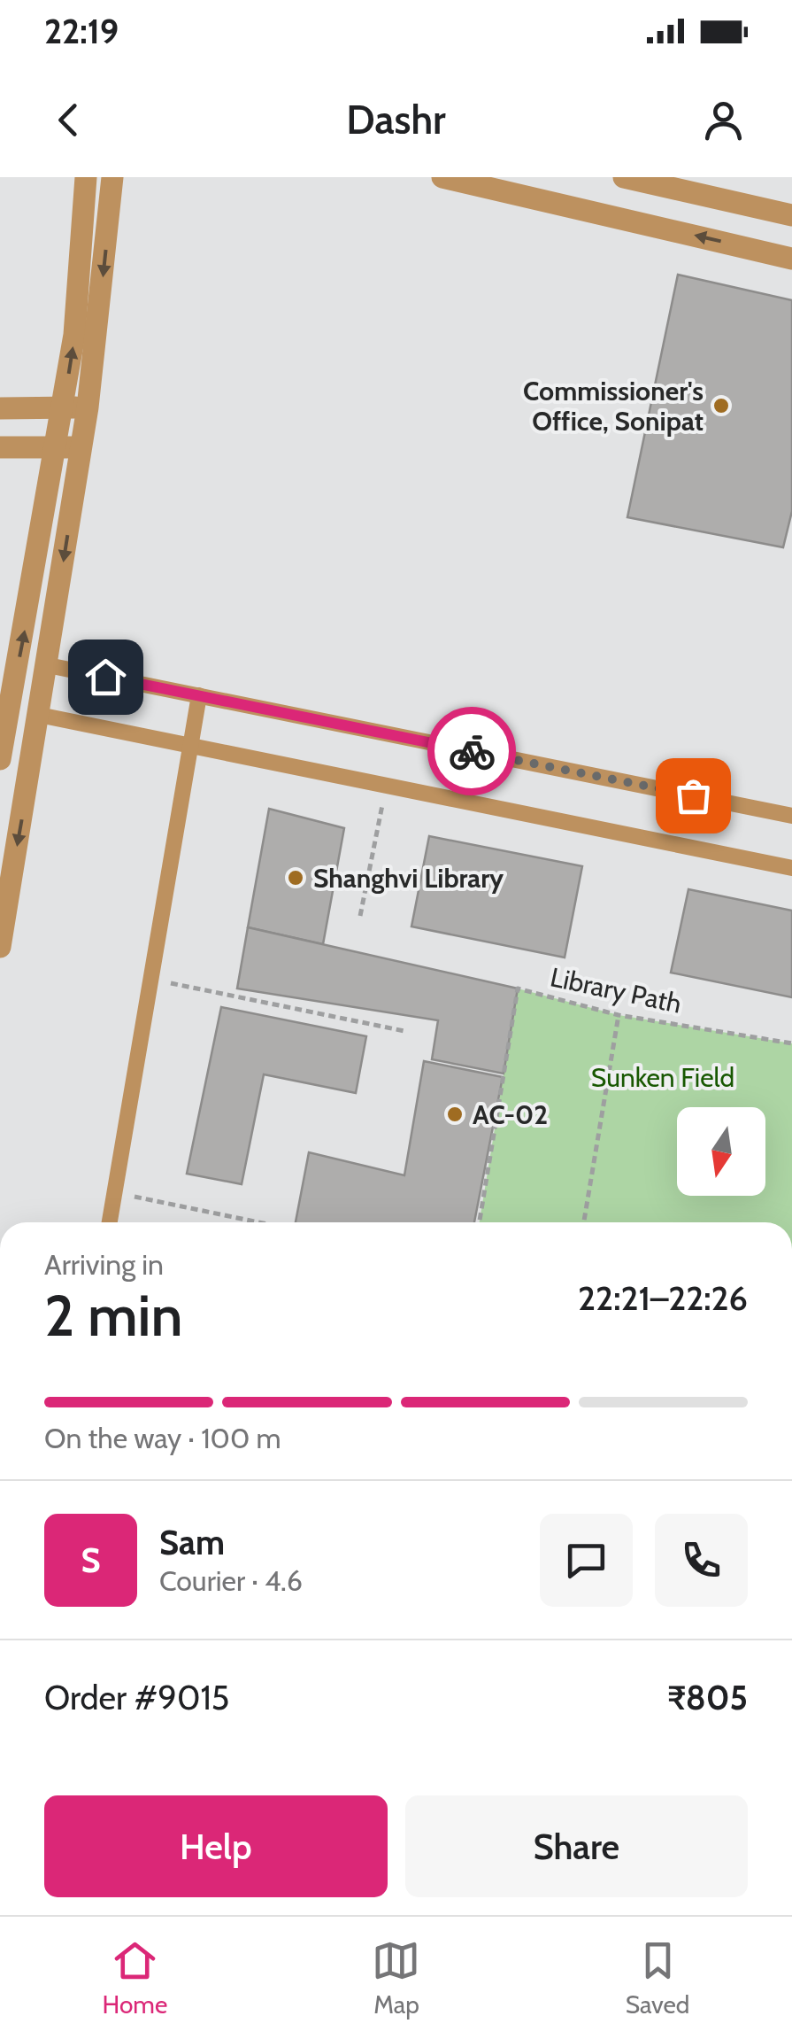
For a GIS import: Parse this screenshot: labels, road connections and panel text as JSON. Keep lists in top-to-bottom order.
{
  "streets": {
    "path": ["Library Path"]
  },
  "parks": ["Sunken Field"],
  "places": ["Commissioner's Office, Sonipat", "Shanghvi Library", "AC-02"],
  "north": "bottom",
  "page": {
    "status": "22:19",
    "header": "Dashr",
    "heading": ["2 min", "Arriving in", "22:21–22:26"],
    "panel": [
      "Sam",
      "Courier · 4.6",
      "Order #9015",
      "₹805"
    ],
    "bar": "On the way · 100 m",
    "round": "S",
    "buttons": ["Help", "Share"],
    "tabs": ["Home", "Map", "Saved"]
  }
}
